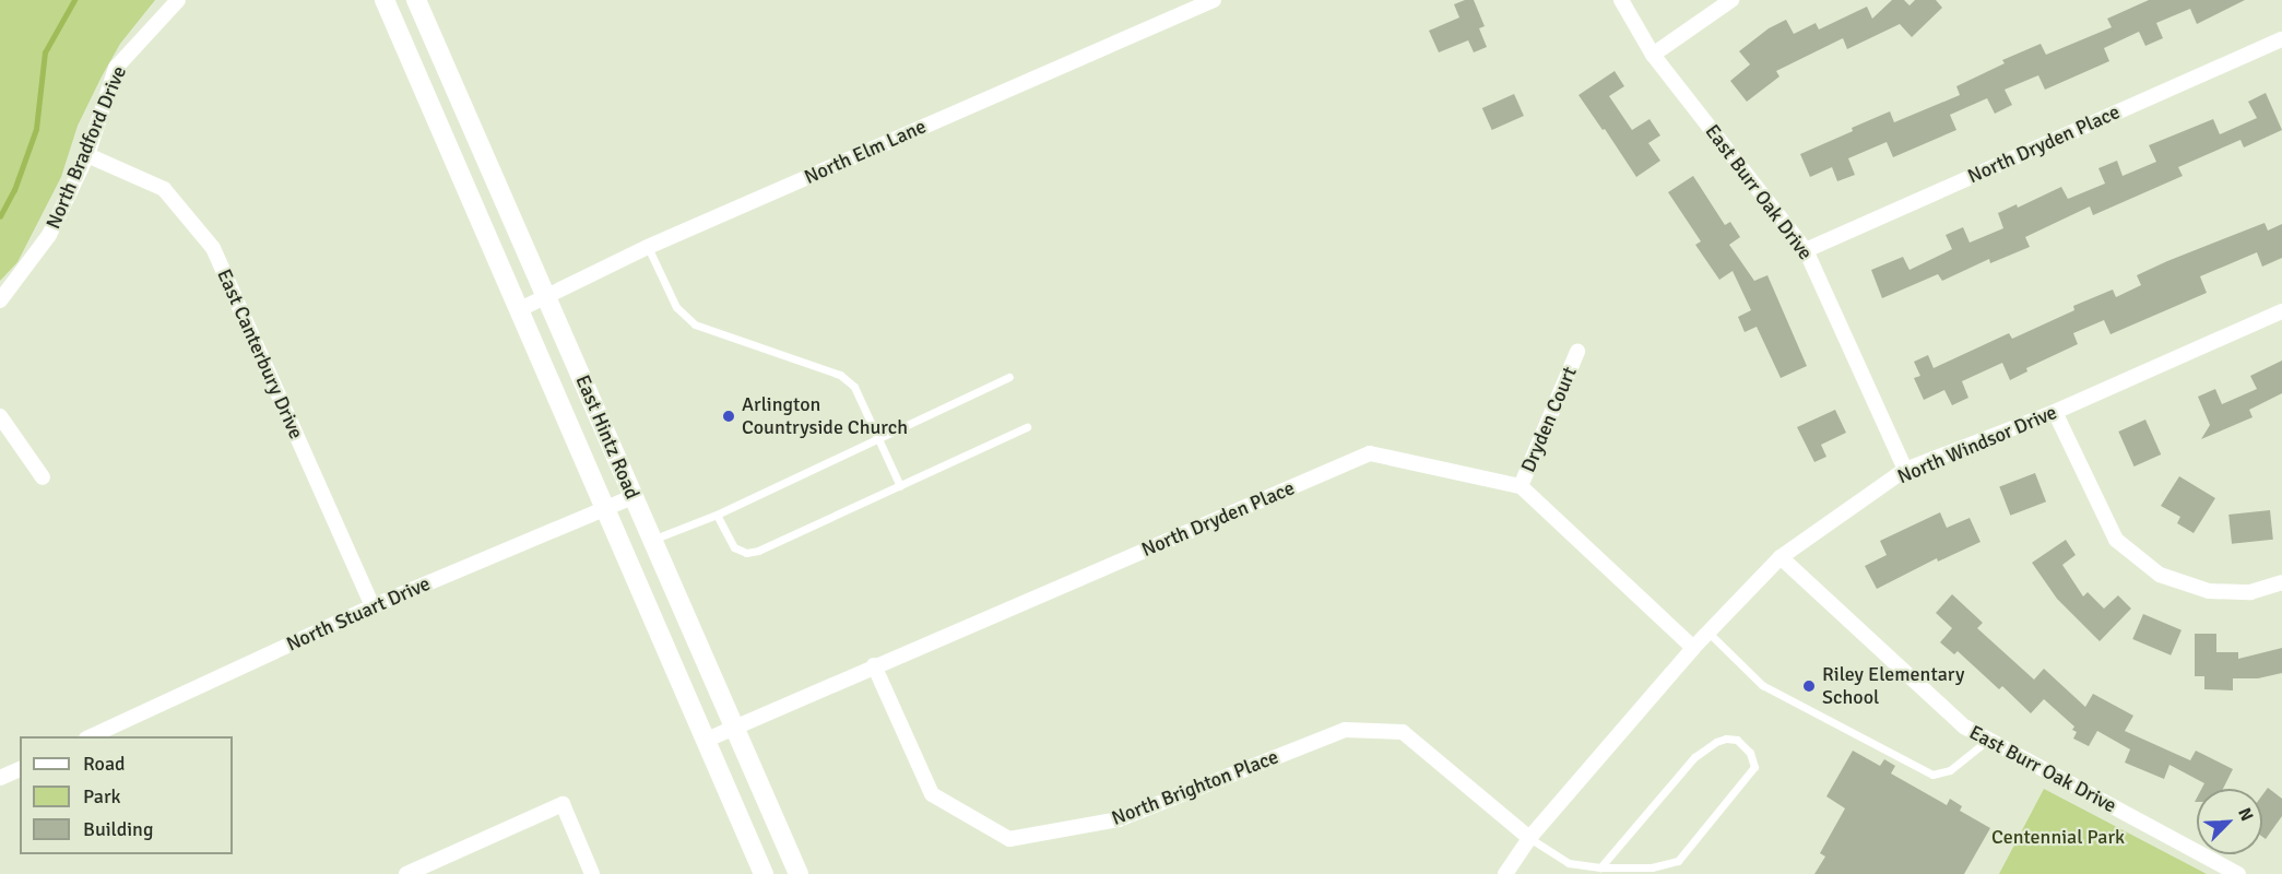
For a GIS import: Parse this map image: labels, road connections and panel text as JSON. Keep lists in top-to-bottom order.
{
  "streets": {
    "main road": ["East Hintz Road"],
    "street": [
      "North Dryden Place",
      "North Bradford Drive",
      "North Elm Lane",
      "East Burr Oak Drive",
      "East Canterbury Drive",
      "Dryden Court",
      "North Windsor Drive",
      "North Stuart Drive",
      "North Brighton Place"
    ]
  },
  "crossings": [
    ["North Dryden Place", "East Burr Oak Drive"],
    ["North Dryden Place", "Dryden Court"],
    ["North Dryden Place", "East Hintz Road"],
    ["North Dryden Place", "North Brighton Place"],
    ["North Bradford Drive", "East Canterbury Drive"],
    ["North Elm Lane", "East Hintz Road"],
    ["East Burr Oak Drive", "North Windsor Drive"],
    ["East Canterbury Drive", "North Stuart Drive"],
    ["East Hintz Road", "North Stuart Drive"],
    ["North Windsor Drive", "North Brighton Place"]
  ],
  "parks": ["Centennial Park"],
  "places": ["Arlington Countryside Church", "Riley Elementary School"],
  "legend": ["Road", "Park", "Building"],
  "north": "top right"
}
